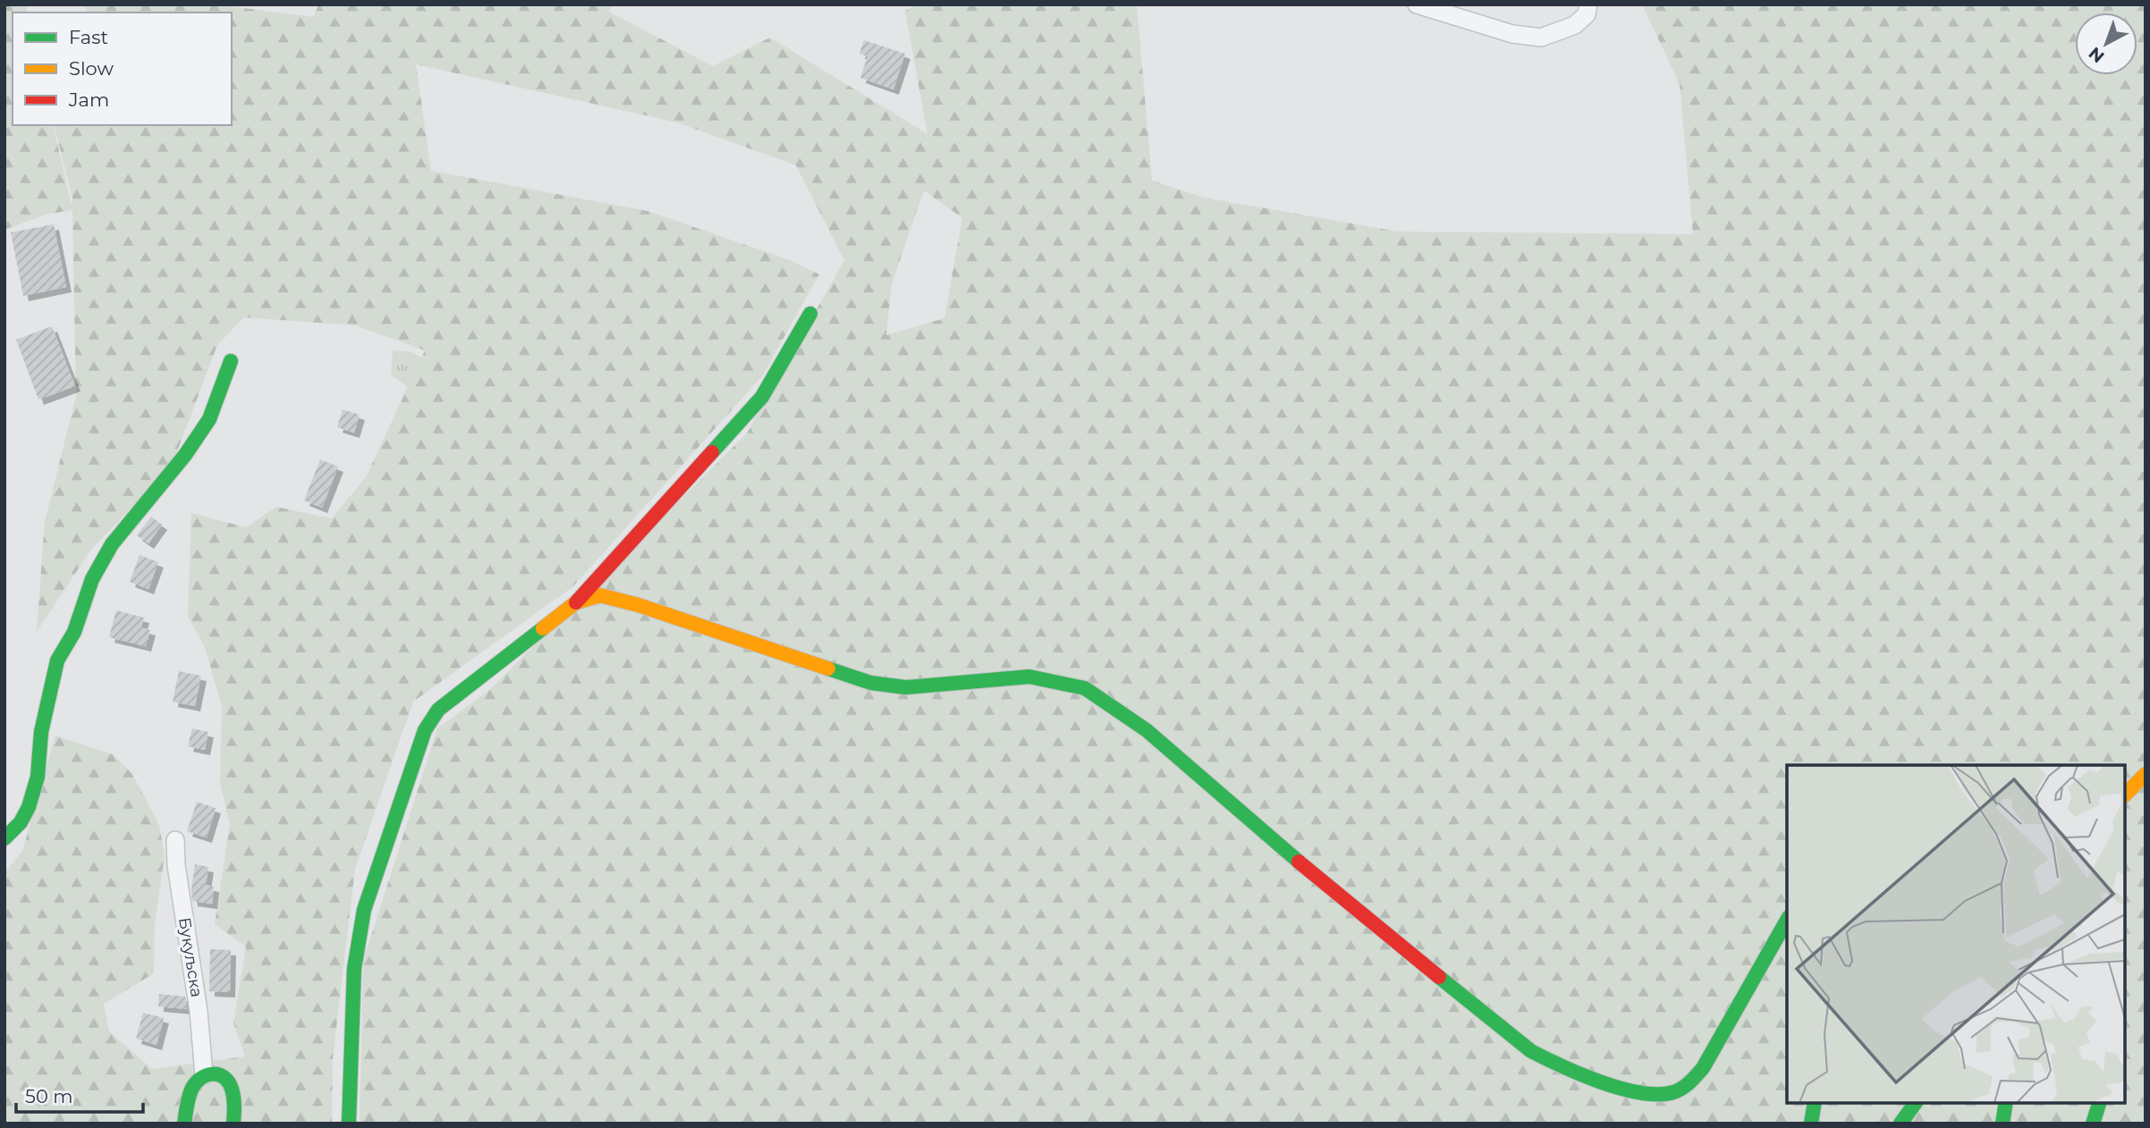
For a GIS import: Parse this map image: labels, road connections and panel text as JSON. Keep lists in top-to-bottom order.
{
  "streets": {
    "street": ["Букуљска"]
  },
  "legend": ["Fast", "Slow", "Jam"],
  "scale_bar": "50 m",
  "north": "bottom left"
}
